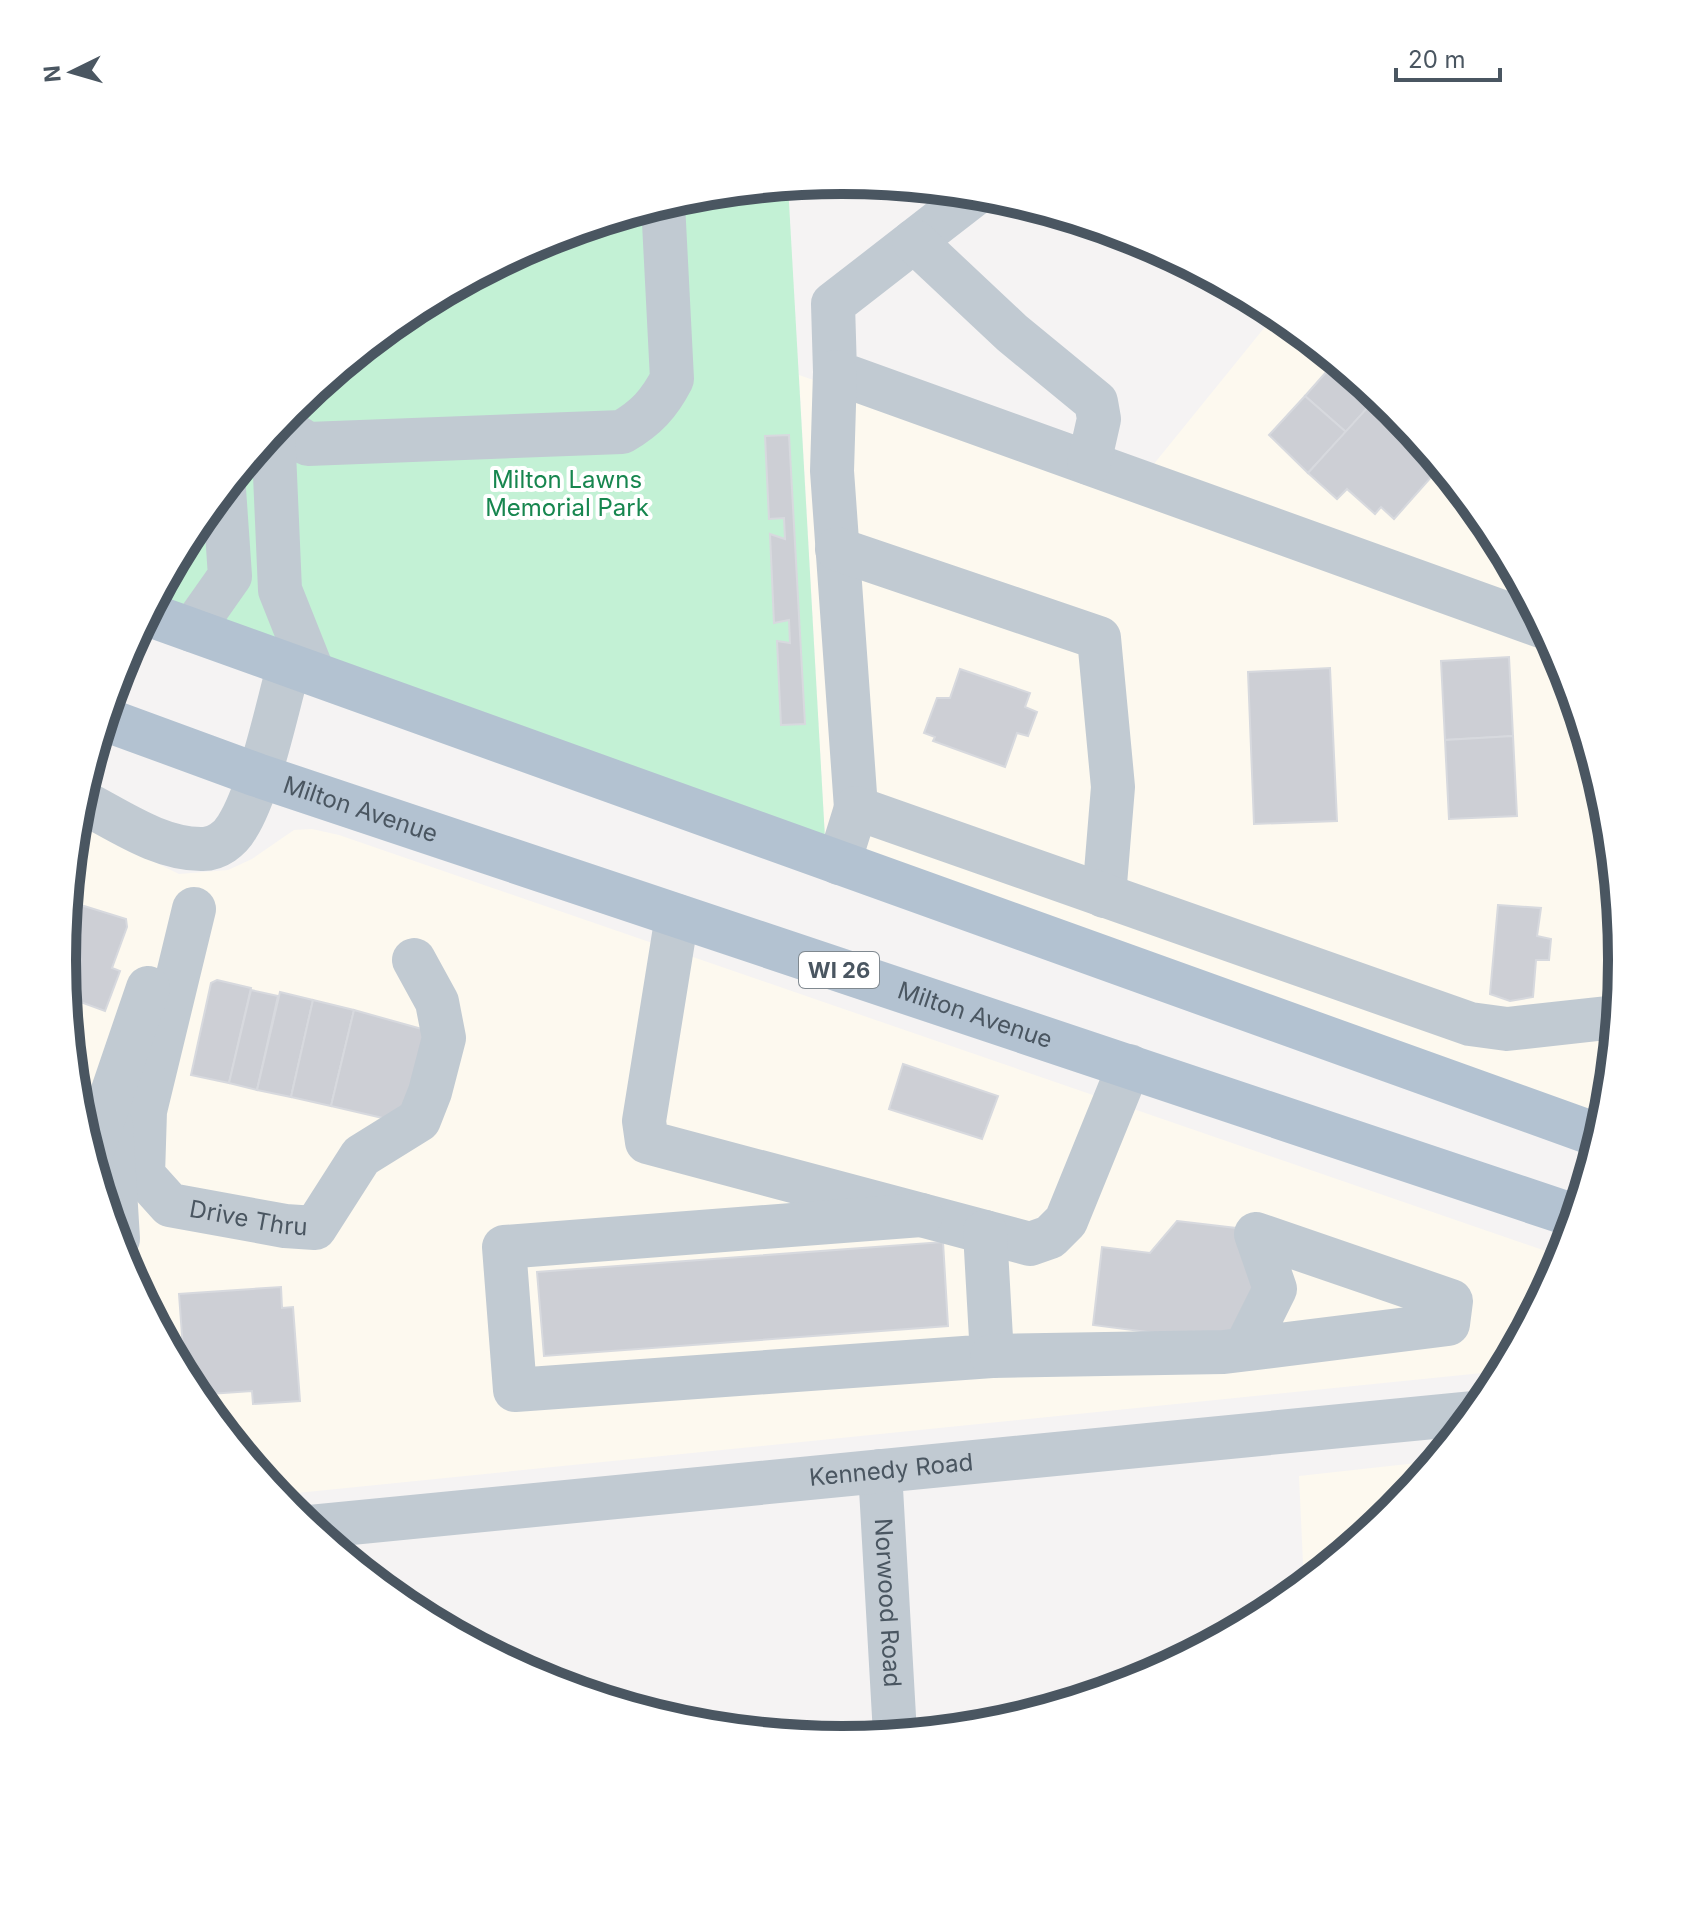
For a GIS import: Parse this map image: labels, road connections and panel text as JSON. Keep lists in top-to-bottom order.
{
  "streets": {
    "main road": ["Milton Avenue", "WI 26"],
    "street": ["Drive Thru", "Kennedy Road", "Norwood Road"]
  },
  "crossings": [
    ["Kennedy Road", "Norwood Road"]
  ],
  "parks": ["Milton Lawns Memorial Park"],
  "scale_bar": "20 m",
  "north": "left"
}
